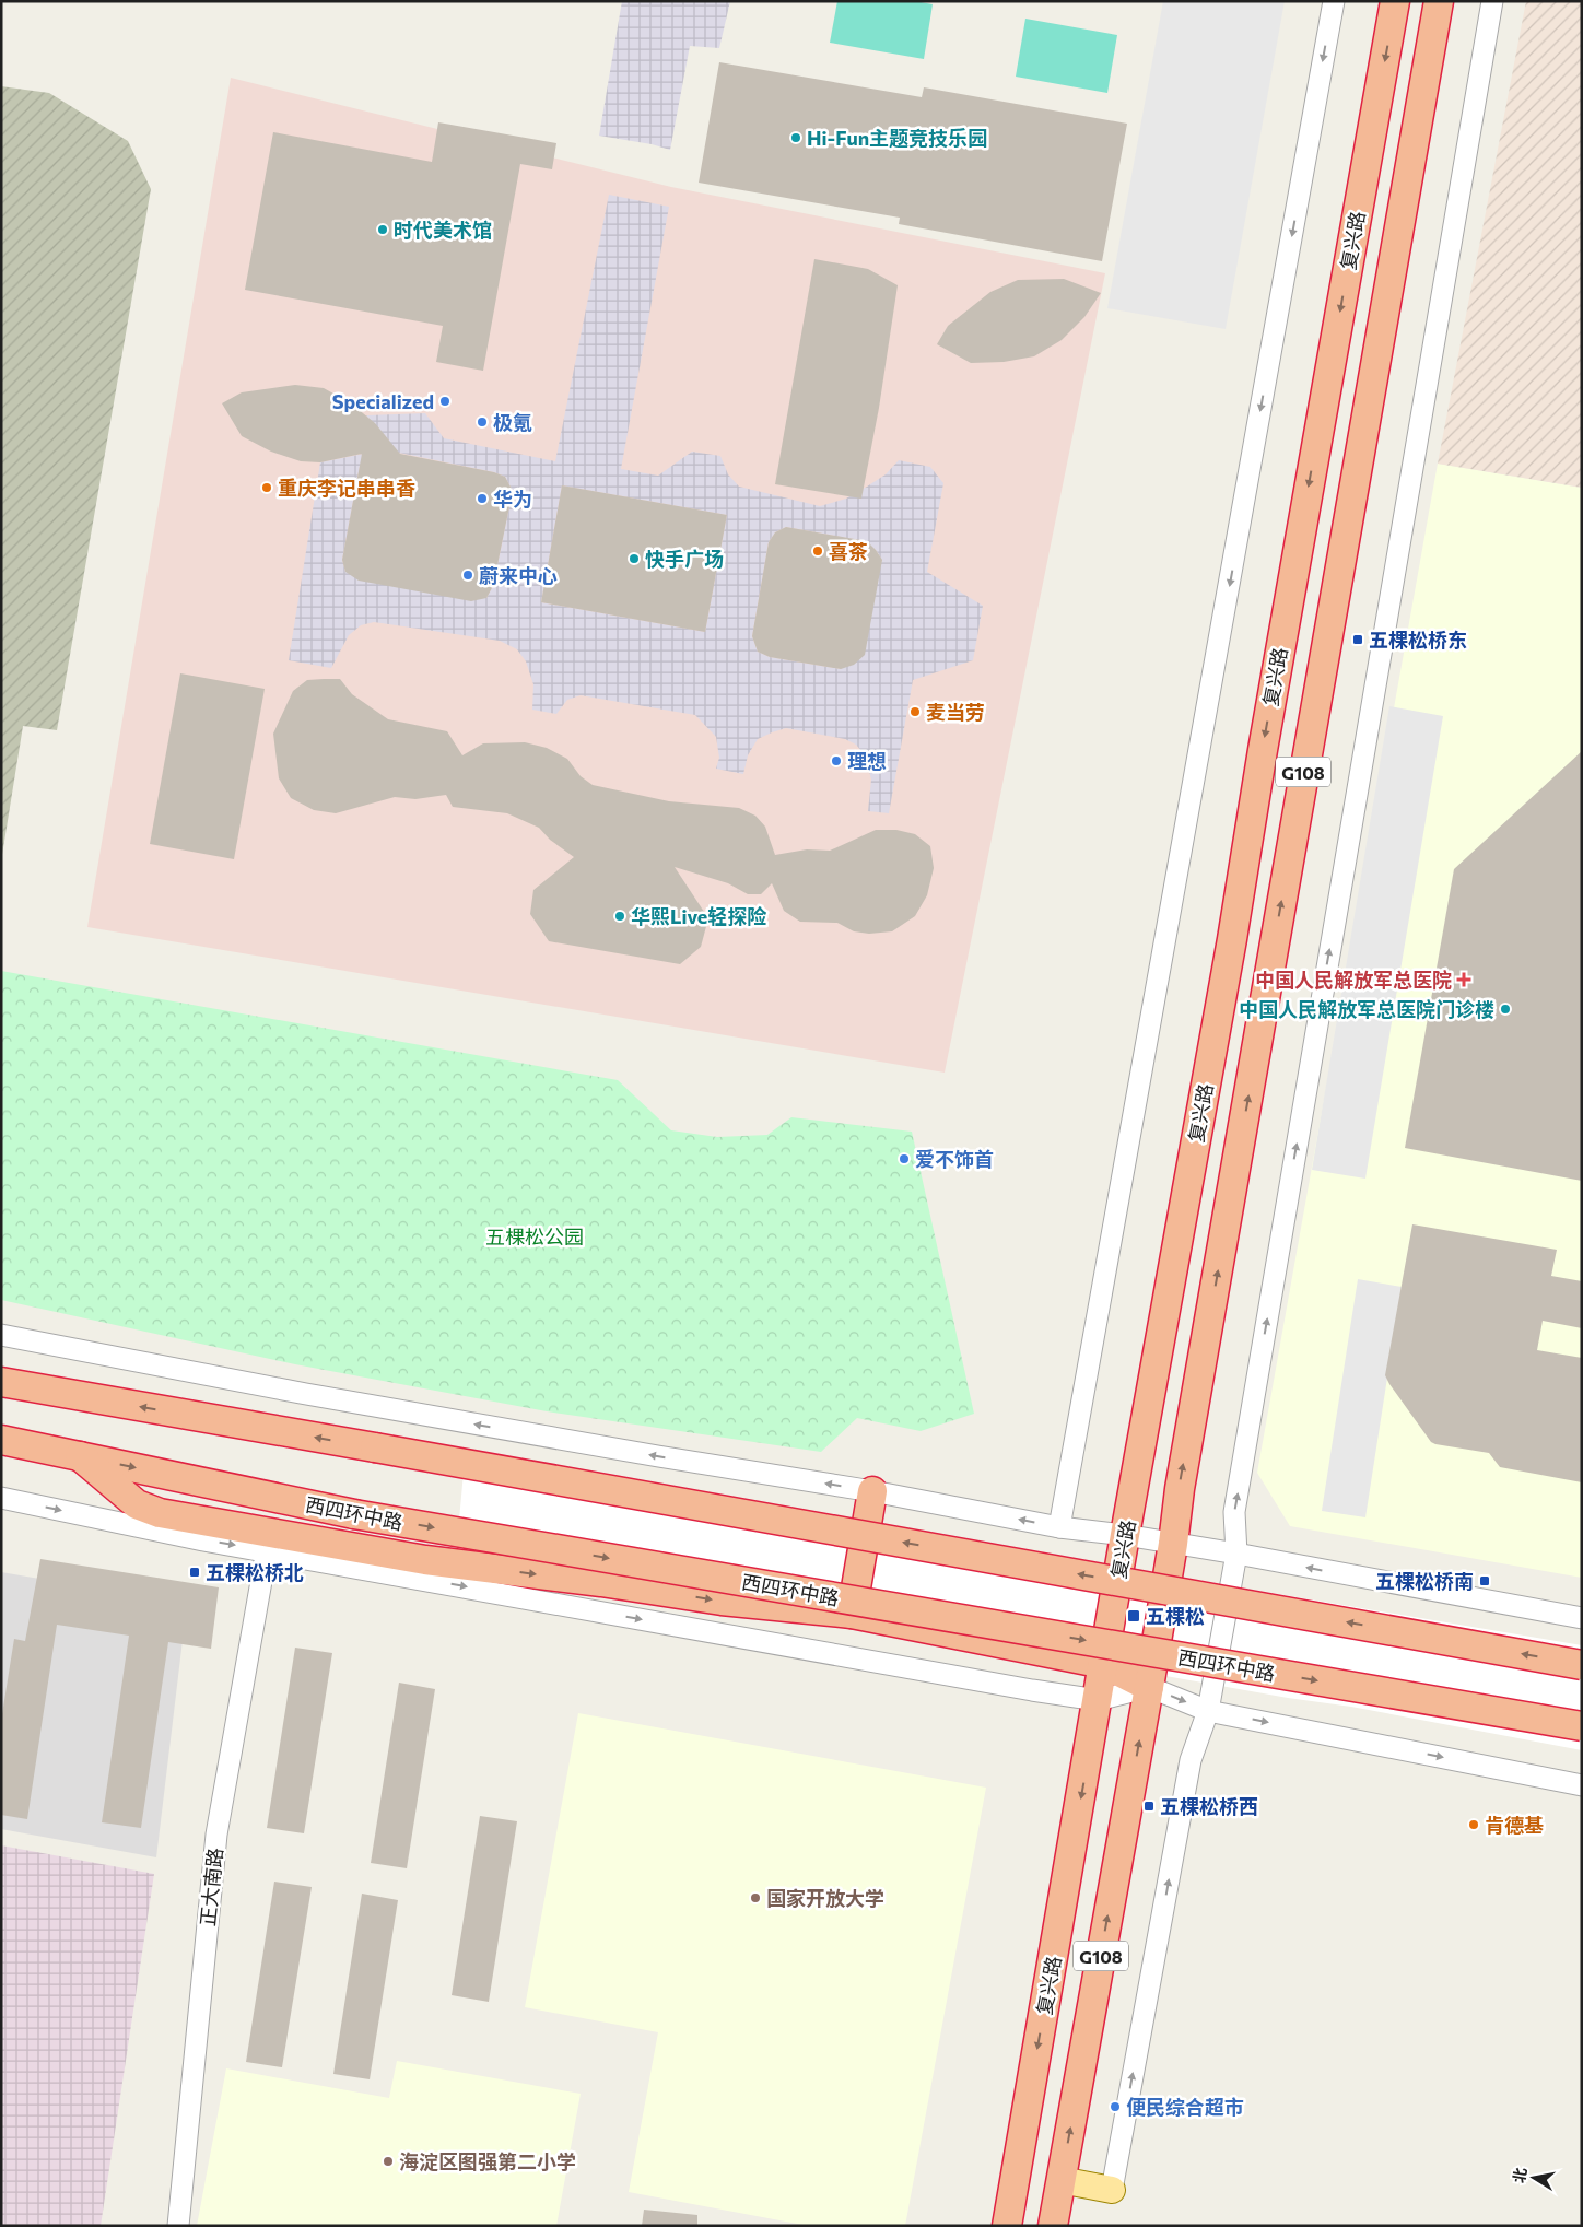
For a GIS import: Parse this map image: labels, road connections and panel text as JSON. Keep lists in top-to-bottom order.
{
  "streets": {
    "highway": ["复兴路", "G108", "西四环中路"],
    "street": ["正大南路"]
  },
  "parks": ["五棵松公园"],
  "places": {
    "other": [
      "Hi-Fun主题竞技乐园",
      "时代美术馆",
      "Specialized",
      "极氪",
      "重庆李记串串香",
      "华为",
      "喜茶",
      "快手广场",
      "蔚来中心",
      "麦当劳",
      "理想",
      "华熙Live轻探险",
      "中国人民解放军总医院门诊楼",
      "爱不饰首",
      "肯德基",
      "国家开放大学",
      "便民综合超市",
      "海淀区图强第二小学"
    ],
    "transit": [
      "五棵松桥东",
      "五棵松桥北",
      "五棵松桥南",
      "五棵松",
      "五棵松桥西"
    ],
    "health": ["中国人民解放军总医院"]
  },
  "north": "left"
}
